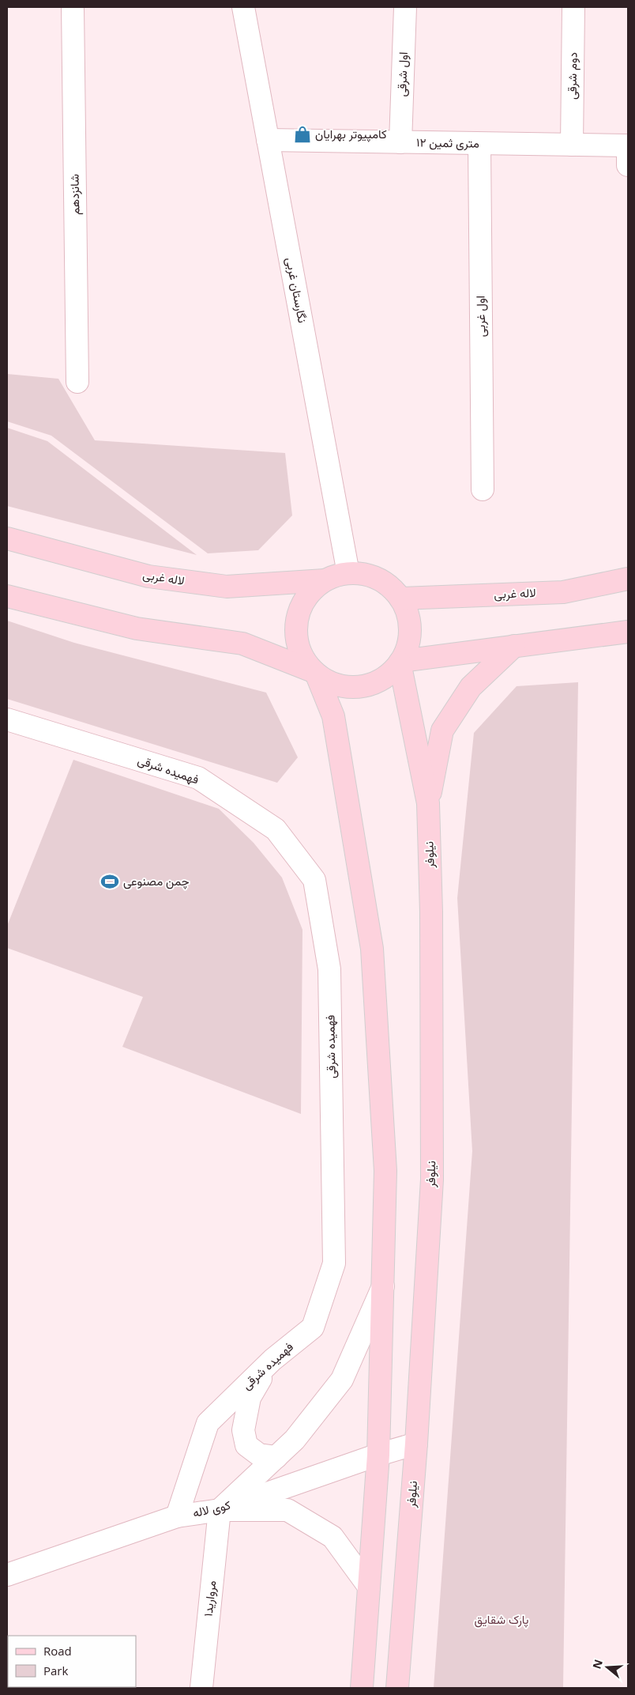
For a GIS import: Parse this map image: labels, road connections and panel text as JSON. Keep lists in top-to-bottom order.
{
  "streets": {
    "main road": ["لاله غربی", "نیلوفر"],
    "street": [
      "اول شرقی",
      "دوم شرقی",
      "۱۲ متری ثمین",
      "شانزدهم",
      "نگارستان غربی",
      "اول غربی",
      "فهمیده شرقی",
      "کوی لاله",
      "مروارید۱"
    ]
  },
  "crossings": [
    ["اول شرقی", "۱۲ متری ثمین"],
    ["دوم شرقی", "۱۲ متری ثمین"],
    ["۱۲ متری ثمین", "نگارستان غربی"],
    ["۱۲ متری ثمین", "اول غربی"],
    ["نگارستان غربی", "لاله غربی"],
    ["نگارستان غربی", "نیلوفر"],
    ["لاله غربی", "نیلوفر"],
    ["فهمیده شرقی", "کوی لاله"],
    ["نیلوفر", "کوی لاله"],
    ["کوی لاله", "مروارید۱"]
  ],
  "parks": ["پارک شقایق"],
  "places": {
    "shop": ["کامپیوتر بهرایان"],
    "sports": ["چمن مصنوعی"]
  },
  "legend": ["Road", "Park"],
  "north": "left"
}
